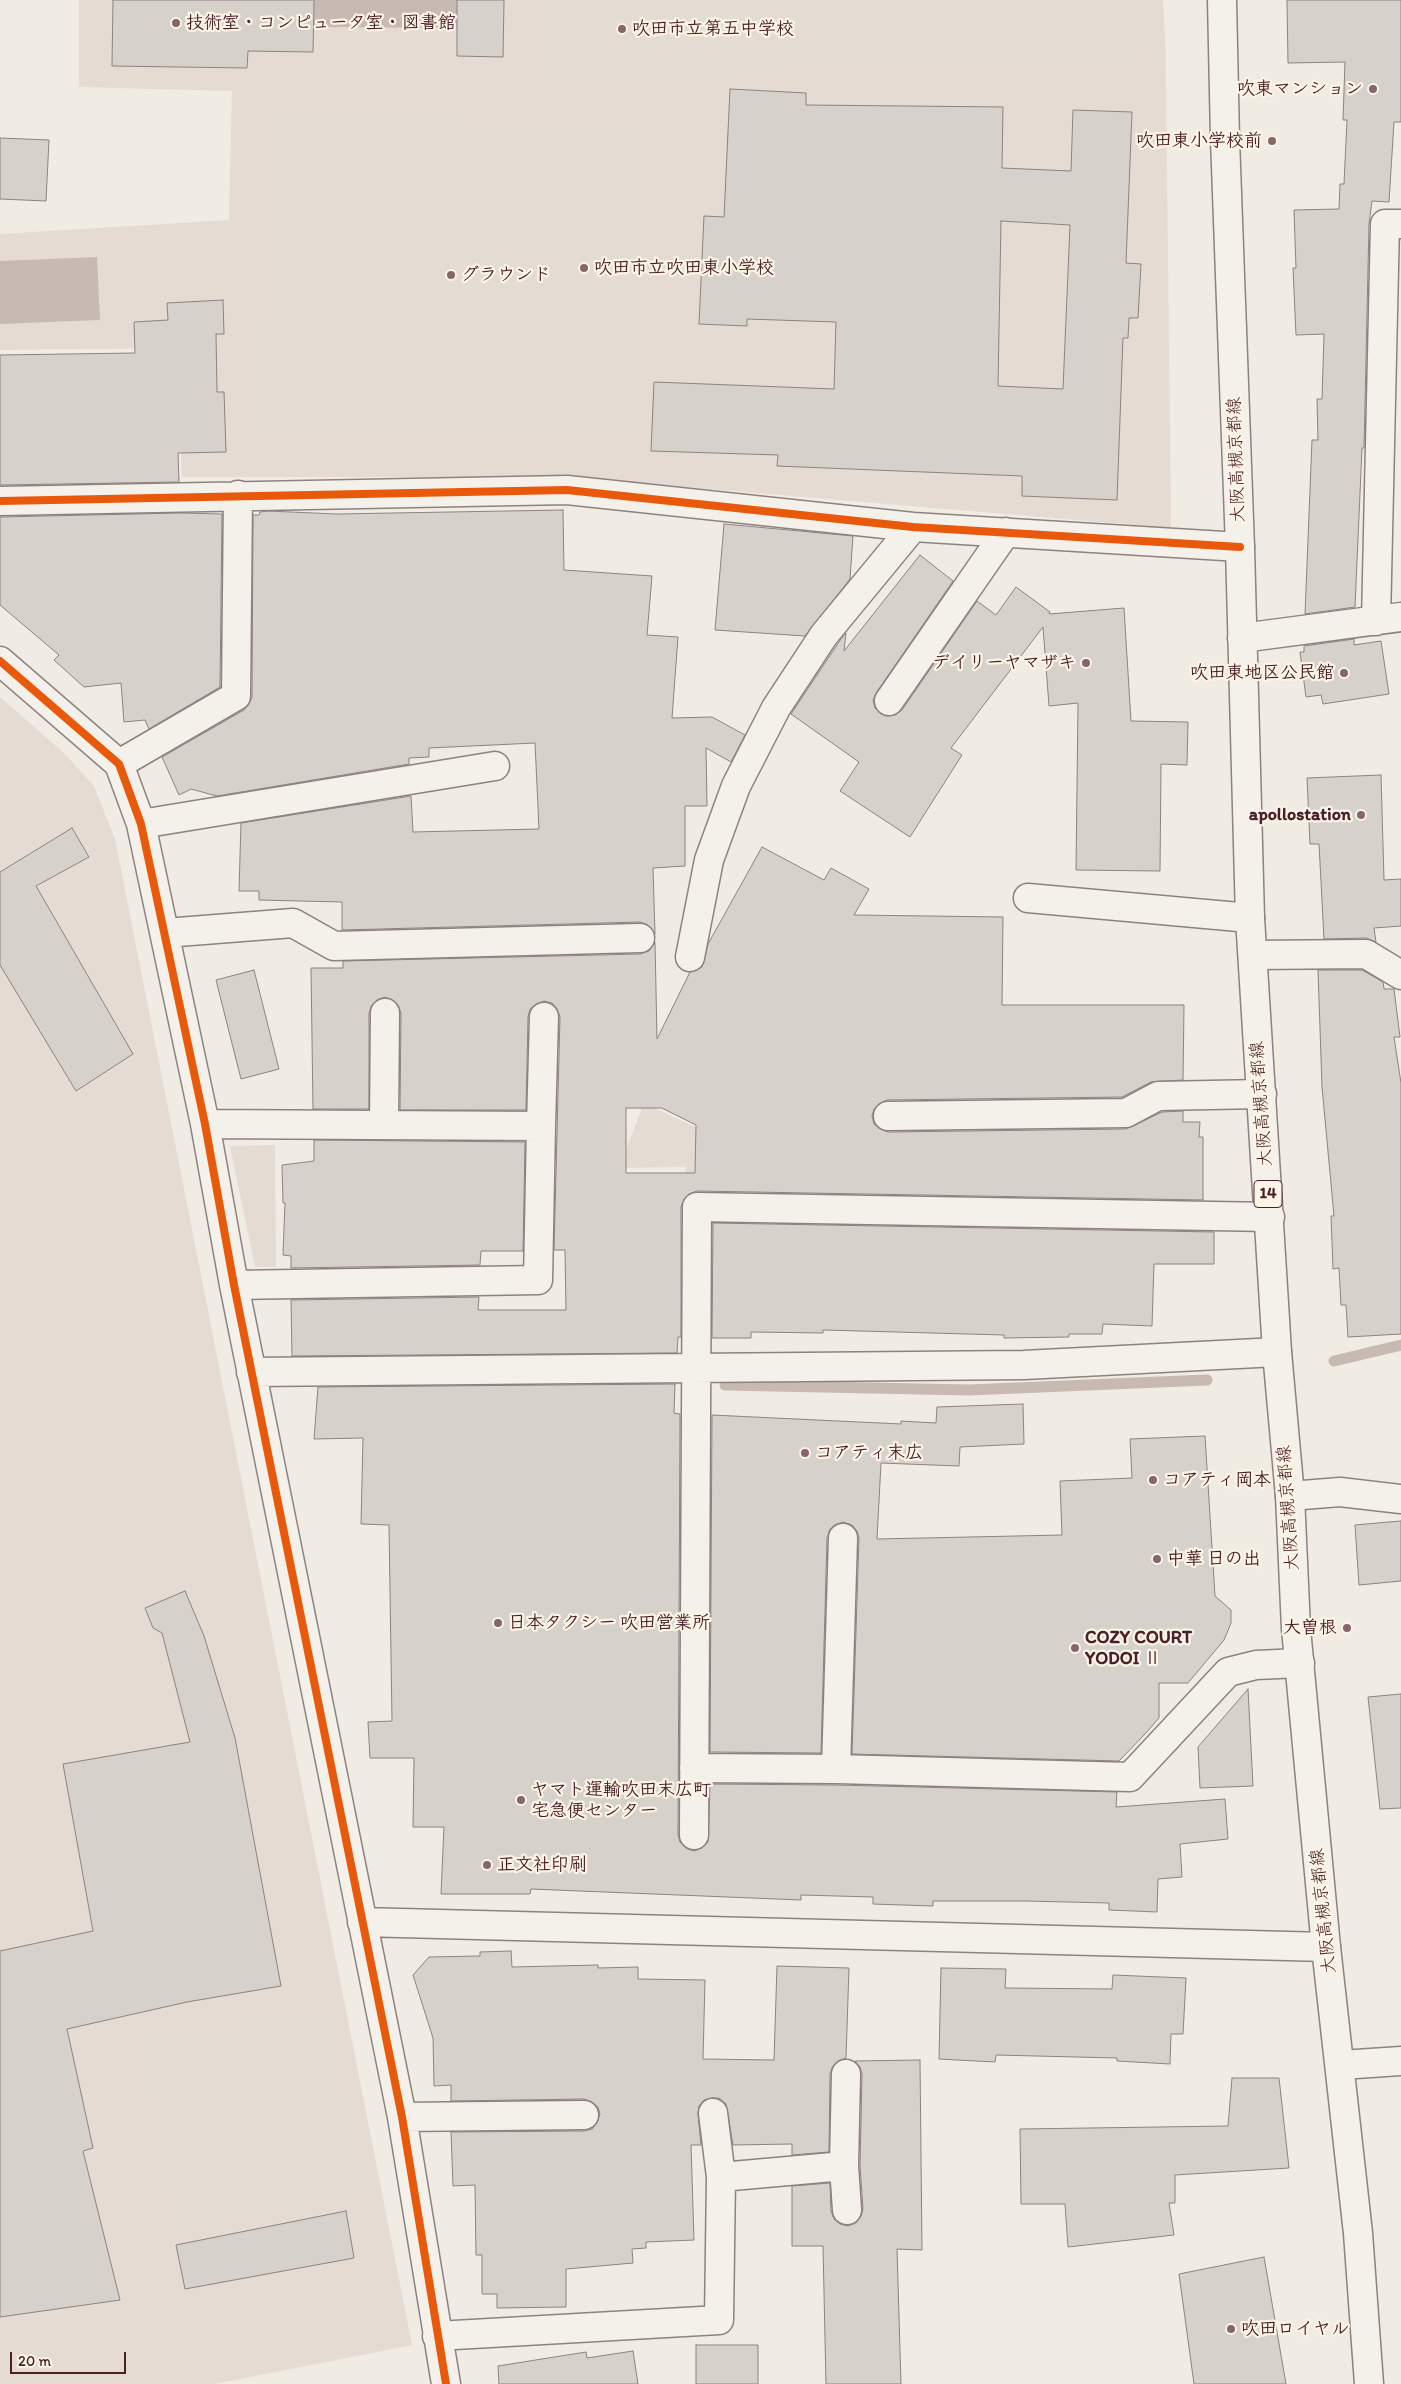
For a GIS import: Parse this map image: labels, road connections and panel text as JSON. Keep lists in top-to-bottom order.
{
  "streets": {
    "street": ["大阪高槻京都線", "14"]
  },
  "places": [
    "技術室・コンピュータ室・図書館",
    "吹田市立第五中学校",
    "吹東マンション",
    "吹田東小学校前",
    "吹田市立吹田東小学校",
    "グラウンド",
    "デイリーヤマザキ",
    "吹田東地区公民館",
    "apollostation",
    "コアティ末広",
    "コアティ岡本",
    "中華 日の出",
    "日本タクシー 吹田営業所",
    "大曽根",
    "COZY COURT YODOI Ⅱ",
    "ヤマト運輸吹田末広町 宅急便センター",
    "正文社印刷",
    "吹田ロイヤル"
  ],
  "scale_bar": "20 m"
}
